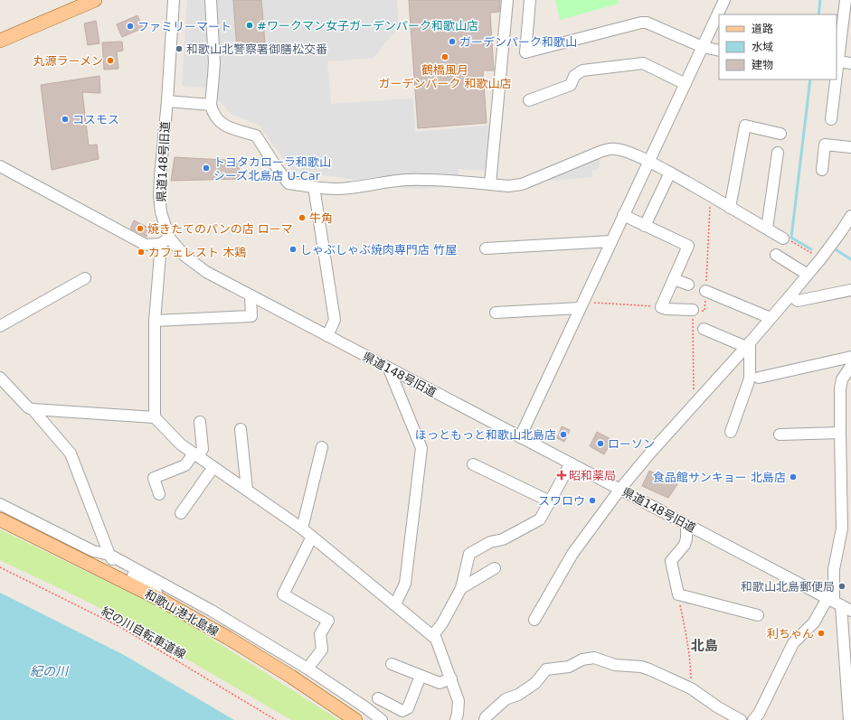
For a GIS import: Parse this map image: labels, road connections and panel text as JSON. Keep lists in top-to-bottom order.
{
  "streets": {
    "main road": ["和歌山港北島線"],
    "street": ["県道148号旧道"],
    "path": ["紀の川自転車道線"]
  },
  "districts": ["北島"],
  "water": ["紀の川"],
  "places": {
    "other": [
      "#ワークマン女子ガーデンパーク和歌山店",
      "ファミリーマート",
      "ガーデンパーク和歌山",
      "和歌山北警察署御膳松交番",
      "鶴橋風月 ガーデンパーク 和歌山店",
      "丸源ラーメン",
      "コスモス",
      "トヨタカローラ和歌山 シーズ北島店 U-Car",
      "牛角",
      "焼きたてのパンの店 ローマ",
      "しゃぶしゃぶ焼肉専門店 竹屋",
      "カフェレスト 木鶏",
      "ほっともっと和歌山北島店",
      "ローソン",
      "食品館サンキョー 北島店",
      "スワロウ",
      "和歌山北島郵便局",
      "利ちゃん"
    ],
    "health": ["昭和薬局"]
  },
  "legend": ["道路", "水域", "建物"]
}
